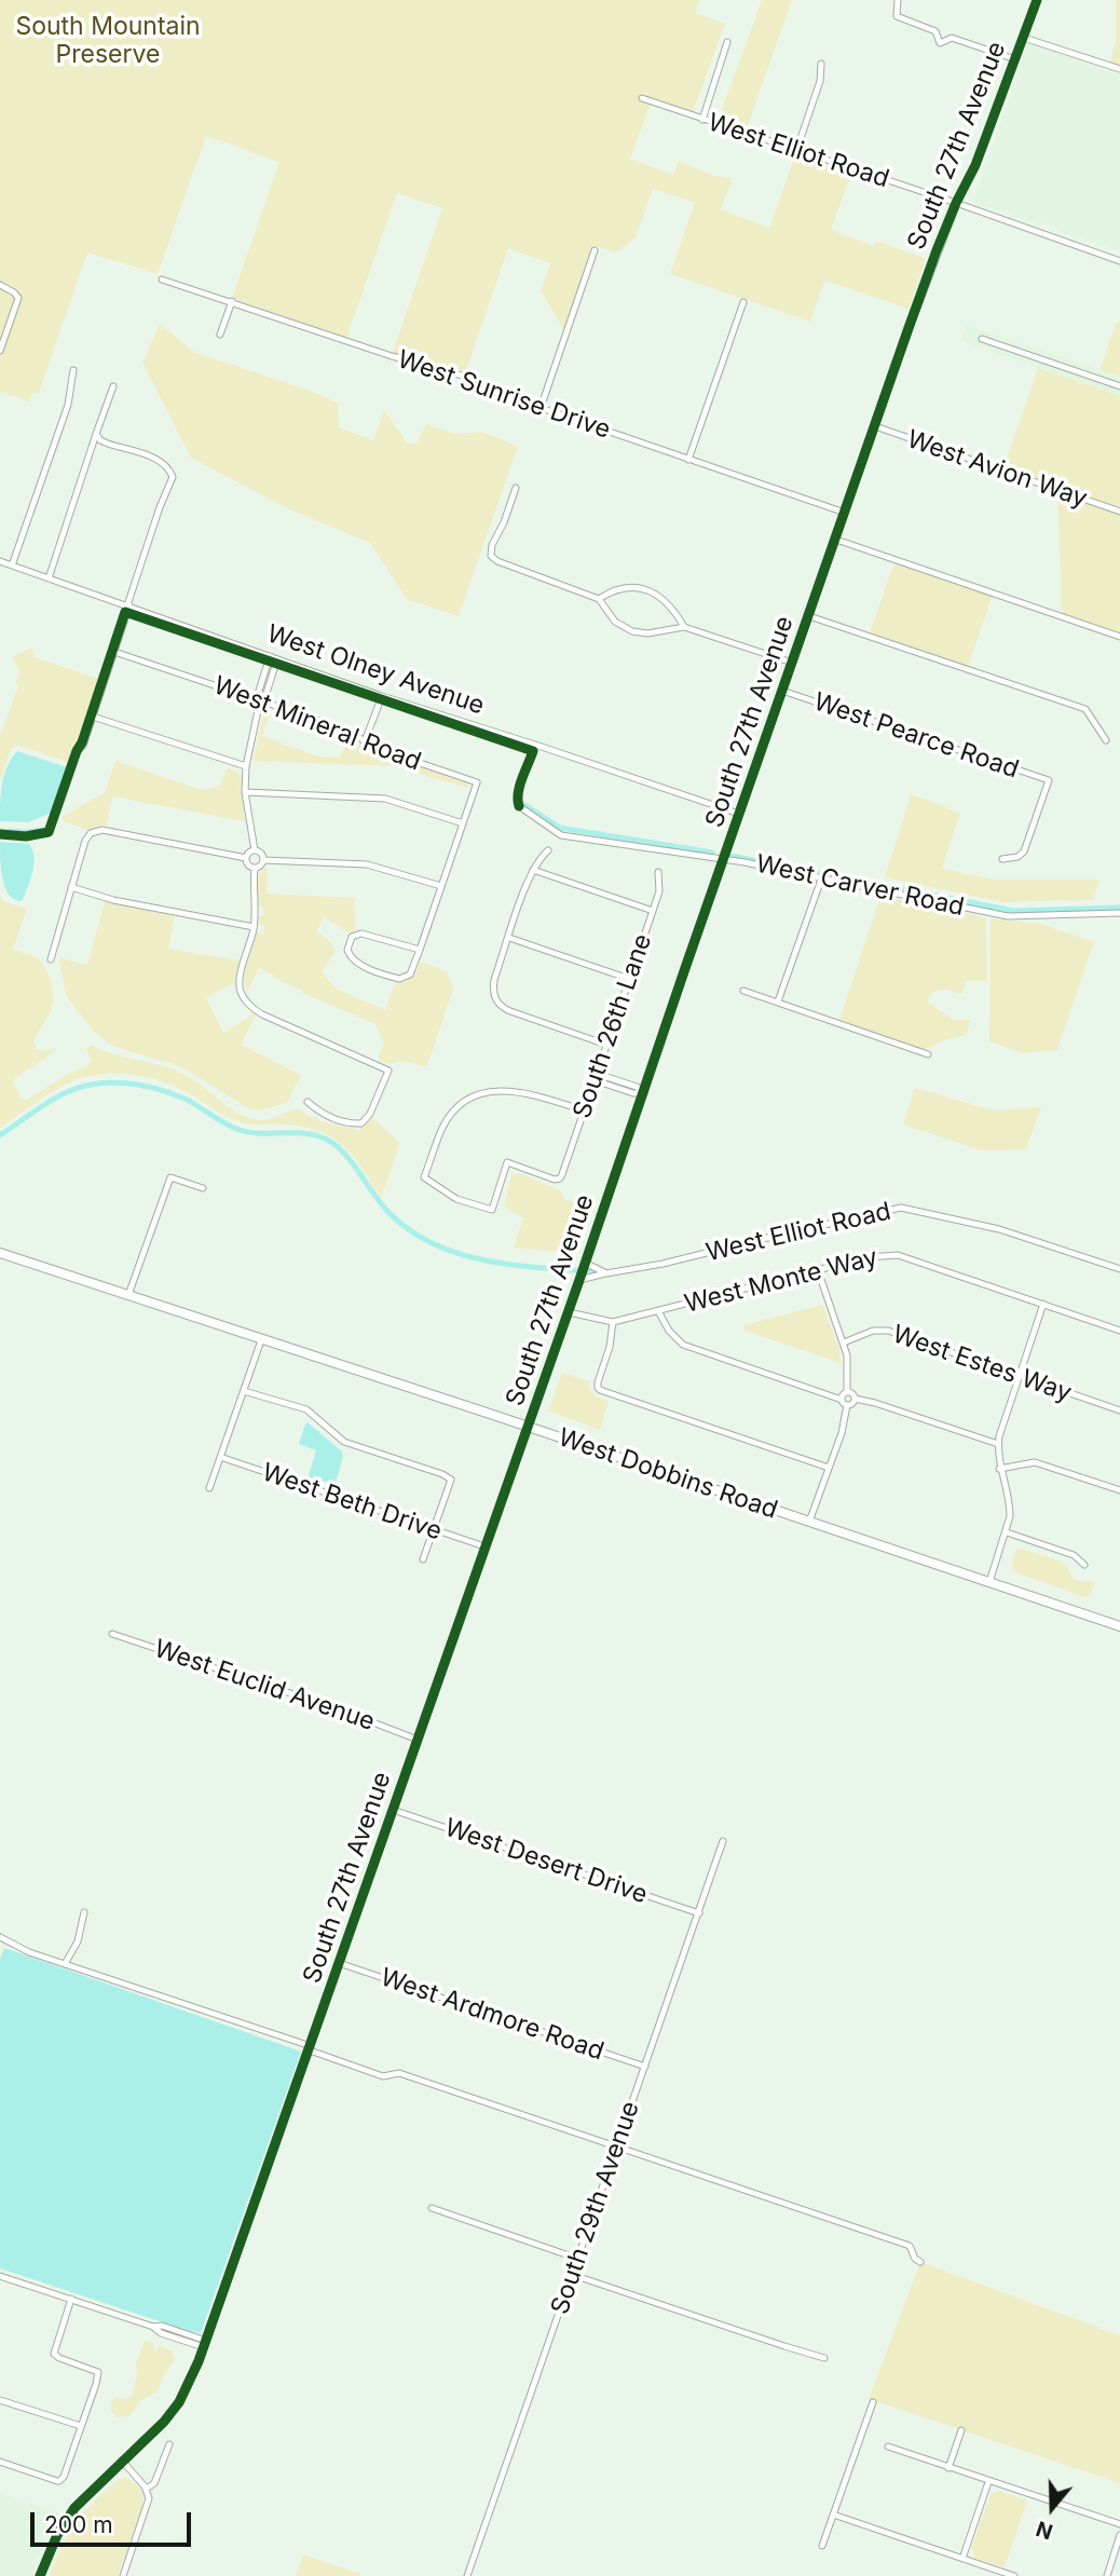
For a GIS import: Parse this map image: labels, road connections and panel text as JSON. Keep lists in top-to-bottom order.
{
  "streets": {
    "main road": ["West Dobbins Road"],
    "street": [
      "South 27th Avenue",
      "West Elliot Road",
      "West Sunrise Drive",
      "West Avion Way",
      "West Olney Avenue",
      "West Mineral Road",
      "West Pearce Road",
      "West Carver Road",
      "South 26th Lane",
      "West Monte Way",
      "West Estes Way",
      "West Beth Drive",
      "West Euclid Avenue",
      "West Desert Drive",
      "West Ardmore Road",
      "South 29th Avenue"
    ]
  },
  "crossings": [
    ["South 27th Avenue", "West Elliot Road"],
    ["South 27th Avenue", "West Sunrise Drive"],
    ["South 27th Avenue", "West Avion Way"],
    ["South 27th Avenue", "West Olney Avenue"],
    ["South 27th Avenue", "West Pearce Road"],
    ["South 27th Avenue", "West Carver Road"],
    ["South 27th Avenue", "West Monte Way"],
    ["South 27th Avenue", "West Dobbins Road"],
    ["South 27th Avenue", "West Beth Drive"],
    ["South 27th Avenue", "West Euclid Avenue"],
    ["South 27th Avenue", "West Desert Drive"],
    ["South 27th Avenue", "West Ardmore Road"],
    ["West Desert Drive", "South 29th Avenue"],
    ["West Ardmore Road", "South 29th Avenue"]
  ],
  "parks": ["South Mountain Preserve"],
  "scale_bar": "200 m",
  "north": "bottom"
}
